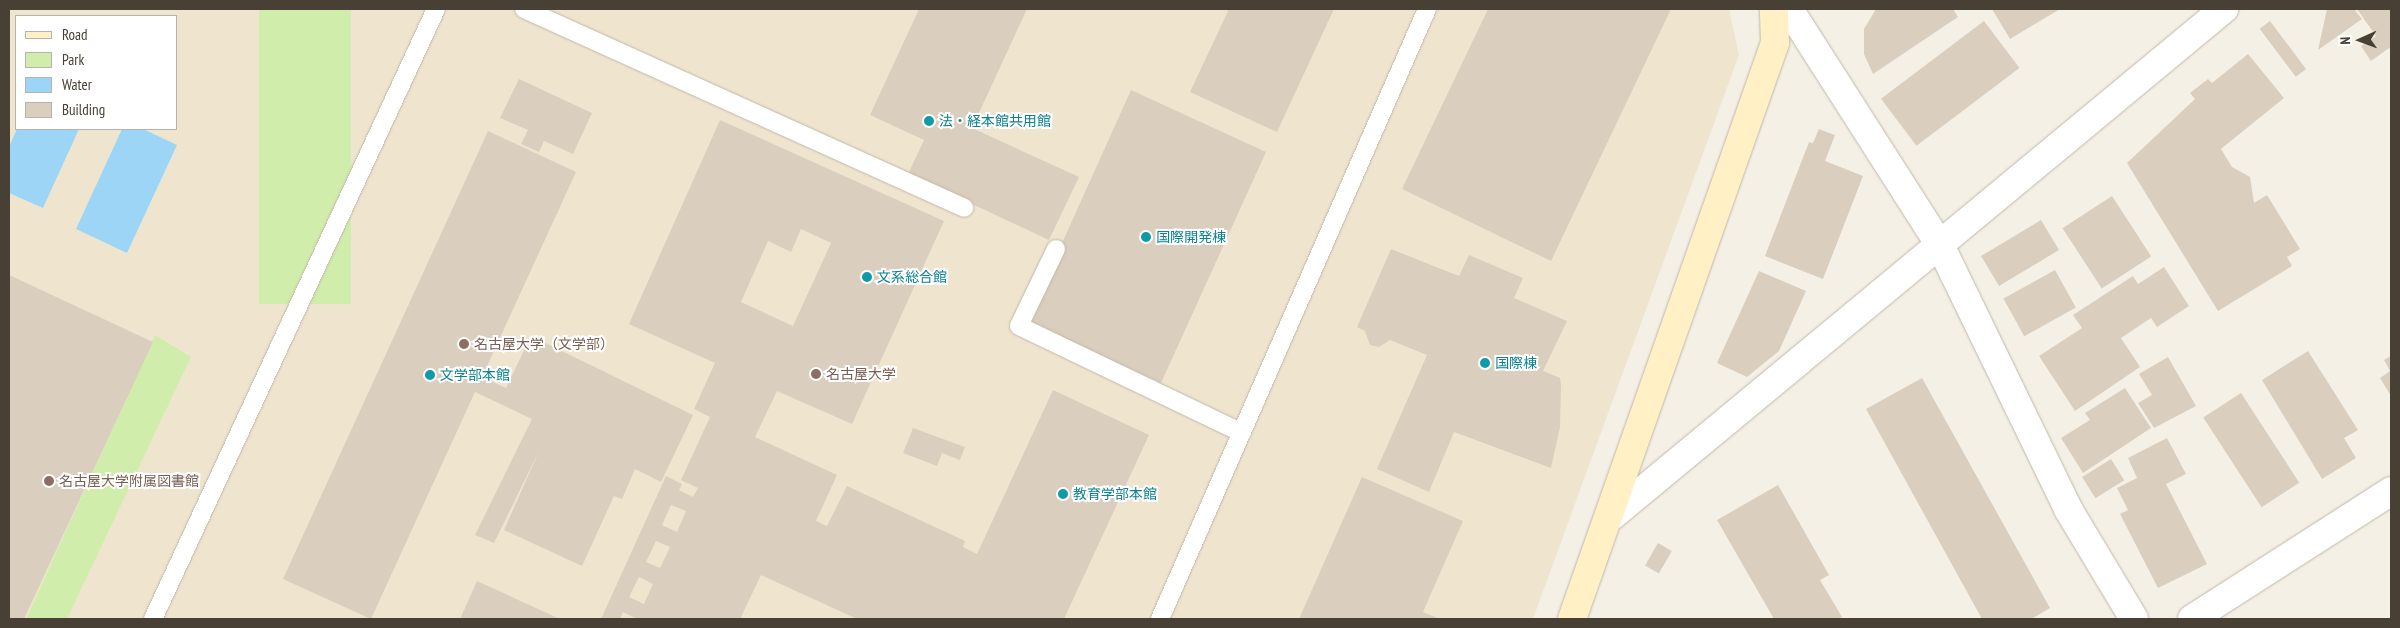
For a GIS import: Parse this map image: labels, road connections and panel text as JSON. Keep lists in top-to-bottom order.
{
  "places": [
    "法・経本館共用館",
    "国際開発棟",
    "文系総合館",
    "名古屋大学（文学部）",
    "国際棟",
    "名古屋大学",
    "文学部本館",
    "名古屋大学附属図書館",
    "教育学部本館"
  ],
  "legend": [
    "Road",
    "Park",
    "Water",
    "Building"
  ],
  "north": "left"
}
